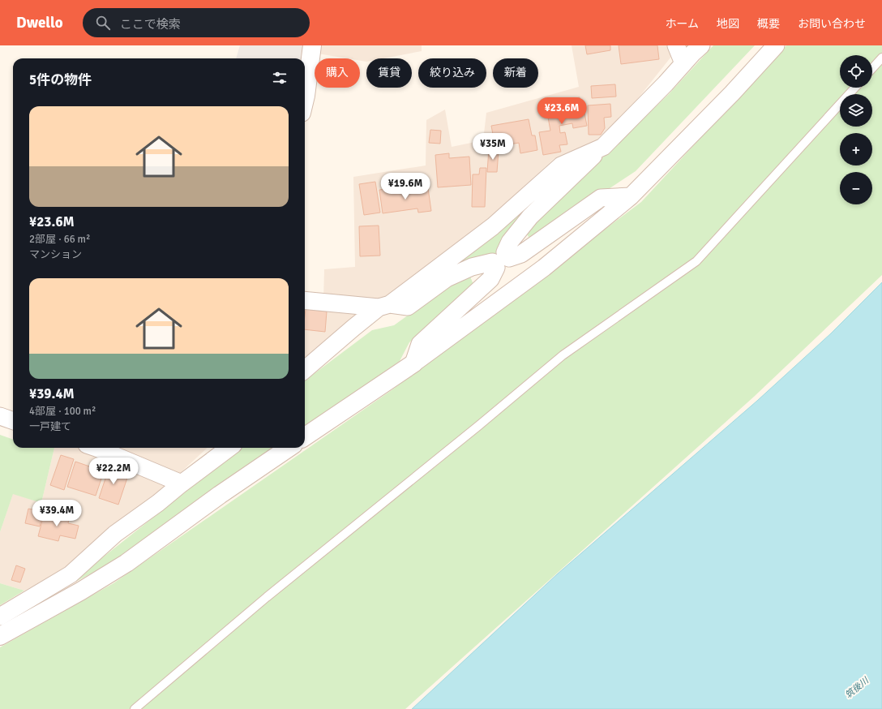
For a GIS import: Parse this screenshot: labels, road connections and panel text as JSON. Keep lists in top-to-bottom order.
{
  "water": ["筑後川"],
  "page": {
    "header": "Dwello",
    "search": "ここで検索",
    "nav": [
      "ホーム",
      "地図",
      "概要",
      "お問い合わせ"
    ],
    "map_buttons": ["+", "−"],
    "chip": [
      "購入",
      "賃貸",
      "絞り込み",
      "新着"
    ],
    "heading": "5件の物件",
    "price": [
      "¥23.6M",
      "¥35M",
      "¥19.6M",
      "¥22.2M",
      "¥39.4M"
    ],
    "list": [
      {
        "name": "¥23.6M",
        "note": "2部屋 · 66 m² · マンション"
      },
      {
        "name": "¥39.4M",
        "note": "4部屋 · 100 m² · 一戸建て"
      }
    ]
  }
}
